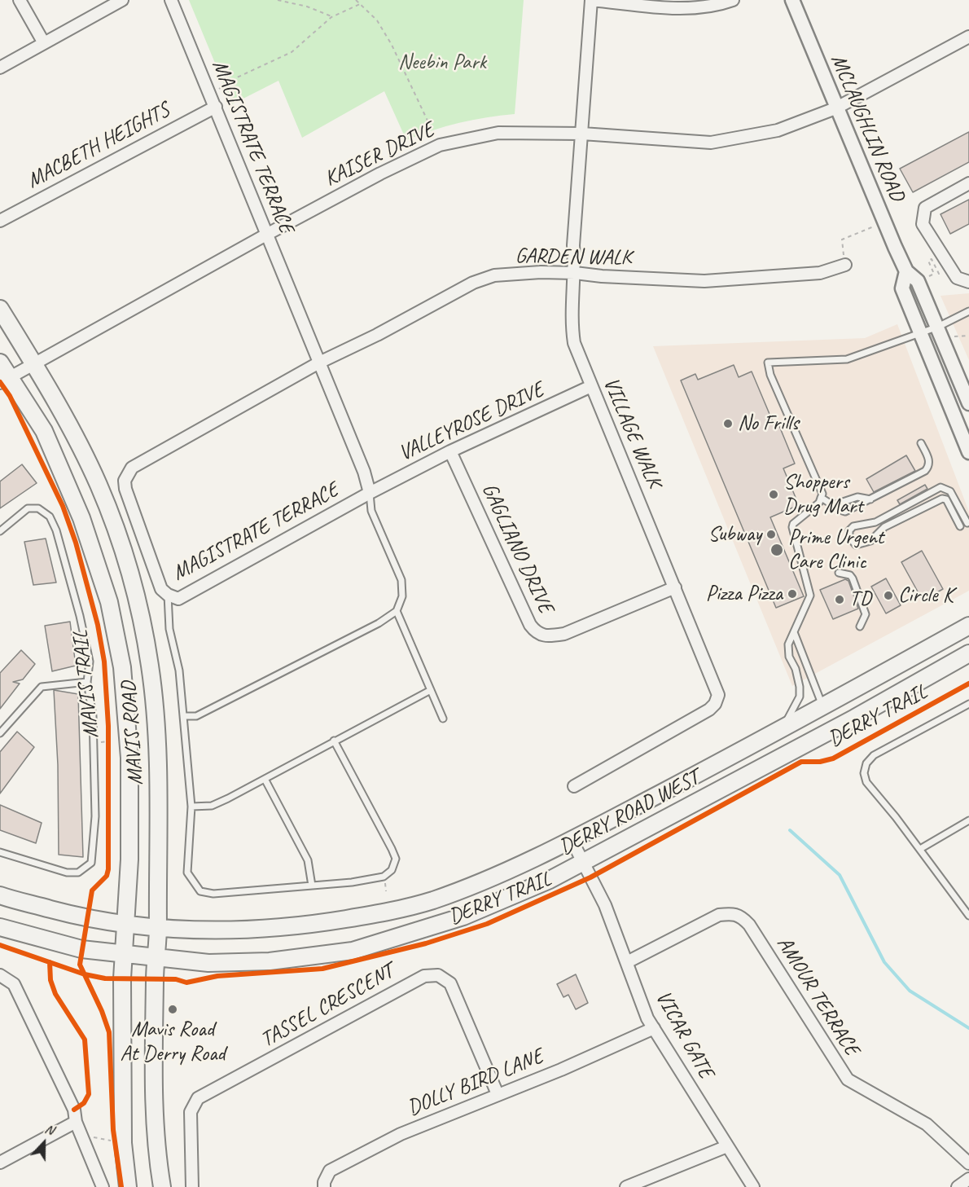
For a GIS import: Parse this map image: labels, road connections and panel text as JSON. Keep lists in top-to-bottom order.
{
  "streets": {
    "main road": ["MAVIS ROAD", "DERRY ROAD WEST"],
    "street": [
      "MCLAUGHLIN ROAD",
      "MACBETH HEIGHTS",
      "MAGISTRATE TERRACE",
      "KAISER DRIVE",
      "GARDEN WALK",
      "VALLEYROSE DRIVE",
      "VILLAGE WALK",
      "GAGLIANO DRIVE",
      "AMOUR TERRACE",
      "TASSEL CRESCENT",
      "VICAR GATE",
      "DOLLY BIRD LANE"
    ],
    "cycle path": ["MAVIS TRAIL", "DERRY TRAIL"]
  },
  "crossings": [
    ["MCLAUGHLIN ROAD", "KAISER DRIVE"],
    ["MACBETH HEIGHTS", "MAGISTRATE TERRACE"],
    ["MAGISTRATE TERRACE", "KAISER DRIVE"],
    ["MAGISTRATE TERRACE", "GARDEN WALK"],
    ["MAGISTRATE TERRACE", "VALLEYROSE DRIVE"],
    ["KAISER DRIVE", "VILLAGE WALK"],
    ["KAISER DRIVE", "MAVIS ROAD"],
    ["GARDEN WALK", "VILLAGE WALK"],
    ["VALLEYROSE DRIVE", "VILLAGE WALK"],
    ["VALLEYROSE DRIVE", "GAGLIANO DRIVE"],
    ["VILLAGE WALK", "GAGLIANO DRIVE"],
    ["MAVIS ROAD", "DERRY ROAD WEST"],
    ["DERRY ROAD WEST", "VICAR GATE"],
    ["AMOUR TERRACE", "VICAR GATE"],
    ["TASSEL CRESCENT", "DOLLY BIRD LANE"],
    ["VICAR GATE", "DOLLY BIRD LANE"]
  ],
  "parks": ["Neebin Park"],
  "places": [
    "No Frills",
    "Shoppers Drug Mart",
    "Subway",
    "Prime Urgent Care Clinic",
    "Pizza Pizza",
    "Circle K",
    "TD",
    "Mavis Road At Derry Road"
  ],
  "north": "top"
}
